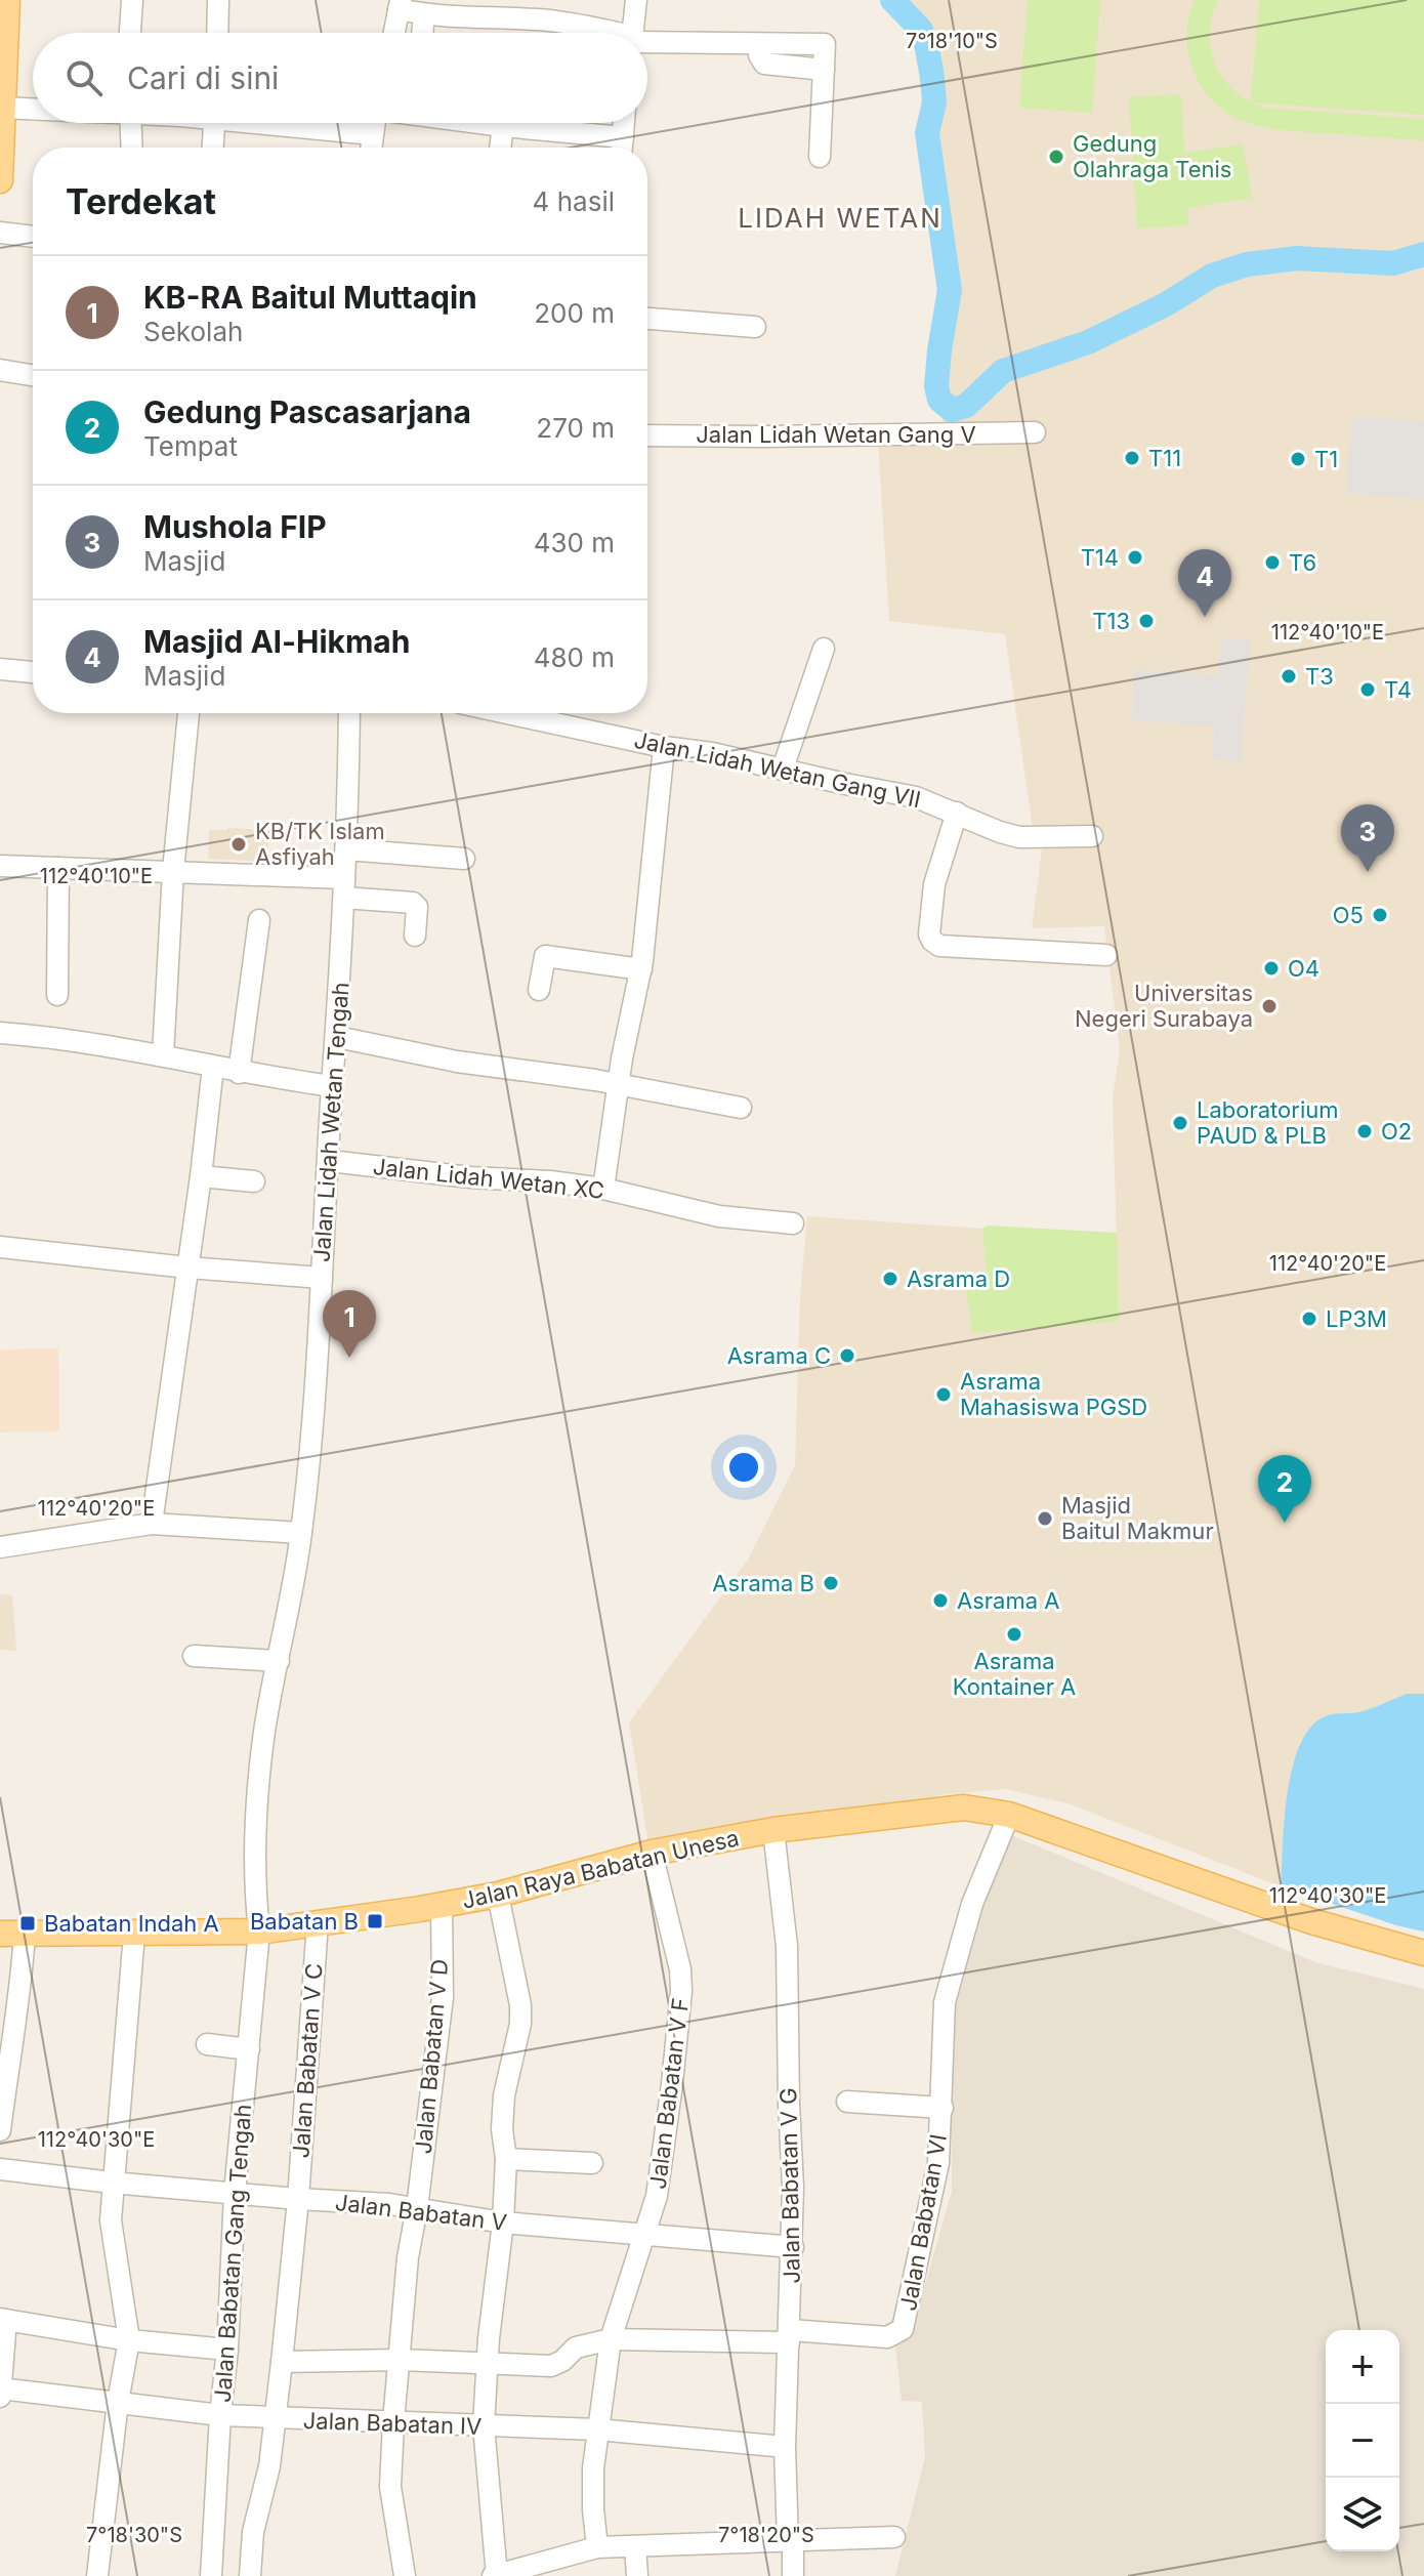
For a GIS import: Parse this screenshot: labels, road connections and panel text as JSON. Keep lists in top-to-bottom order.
{
  "streets": {
    "main road": ["Jalan Raya Babatan Unesa"],
    "street": [
      "Jalan Lidah Wetan Gang V",
      "Jalan Lidah Wetan Gang VII",
      "Jalan Lidah Wetan Tengah",
      "Jalan Lidah Wetan XC",
      "Jalan Babatan V D",
      "Jalan Babatan V C",
      "Jalan Babatan V F",
      "Jalan Babatan V G",
      "Jalan Babatan V",
      "Jalan Babatan VI",
      "Jalan Babatan Gang Tengah",
      "Jalan Babatan IV"
    ]
  },
  "crossings": [
    ["Jalan Lidah Wetan Tengah", "Jalan Lidah Wetan XC"],
    ["Jalan Lidah Wetan Tengah", "Jalan Raya Babatan Unesa"],
    ["Jalan Lidah Wetan Tengah", "Jalan Babatan Gang Tengah"],
    ["Jalan Raya Babatan Unesa", "Jalan Babatan V D"],
    ["Jalan Raya Babatan Unesa", "Jalan Babatan V C"],
    ["Jalan Raya Babatan Unesa", "Jalan Babatan V F"],
    ["Jalan Raya Babatan Unesa", "Jalan Babatan V G"],
    ["Jalan Raya Babatan Unesa", "Jalan Babatan VI"],
    ["Jalan Raya Babatan Unesa", "Jalan Babatan Gang Tengah"],
    ["Jalan Babatan V D", "Jalan Babatan V"],
    ["Jalan Babatan V D", "Jalan Babatan VI"],
    ["Jalan Babatan V D", "Jalan Babatan IV"],
    ["Jalan Babatan V C", "Jalan Babatan V"],
    ["Jalan Babatan V C", "Jalan Babatan VI"],
    ["Jalan Babatan V C", "Jalan Babatan IV"],
    ["Jalan Babatan V F", "Jalan Babatan V"],
    ["Jalan Babatan V F", "Jalan Babatan VI"],
    ["Jalan Babatan V F", "Jalan Babatan IV"],
    ["Jalan Babatan V G", "Jalan Babatan V"],
    ["Jalan Babatan V G", "Jalan Babatan VI"],
    ["Jalan Babatan V G", "Jalan Babatan IV"],
    ["Jalan Babatan V", "Jalan Babatan Gang Tengah"],
    ["Jalan Babatan Gang Tengah", "Jalan Babatan IV"]
  ],
  "districts": ["LIDAH WETAN"],
  "places": {
    "other": [
      "Gedung Olahraga Tenis",
      "T11",
      "T1",
      "T14",
      "T6",
      "T13",
      "T3",
      "T4",
      "KB/TK Islam Asfiyah",
      "O5",
      "O4",
      "Universitas Negeri Surabaya",
      "Laboratorium PAUD & PLB",
      "O2",
      "Asrama D",
      "LP3M",
      "Asrama C",
      "Asrama Mahasiswa PGSD",
      "Masjid Baitul Makmur",
      "Asrama B",
      "Asrama A",
      "Asrama Kontainer A"
    ],
    "transit": ["Babatan B", "Babatan Indah A"]
  },
  "page": {
    "search": "Cari di sini",
    "heading": ["Terdekat", "4 hasil"],
    "list": [
      {
        "mark": "1",
        "name": "KB-RA Baitul Muttaqin",
        "note": "Sekolah",
        "value": "200 m"
      },
      {
        "mark": "2",
        "name": "Gedung Pascasarjana",
        "note": "Tempat",
        "value": "270 m"
      },
      {
        "mark": "3",
        "name": "Mushola FIP",
        "note": "Masjid",
        "value": "430 m"
      },
      {
        "mark": "4",
        "name": "Masjid Al-Hikmah",
        "note": "Masjid",
        "value": "480 m"
      }
    ],
    "pins": [
      "4",
      "3",
      "1",
      "2"
    ],
    "map_buttons": ["+", "−"]
  },
  "coordinates": [
    "7°18'10\"S",
    "112°40'10\"E",
    "112°40'20\"E",
    "112°40'30\"E",
    "7°18'30\"S",
    "7°18'20\"S"
  ]
}
